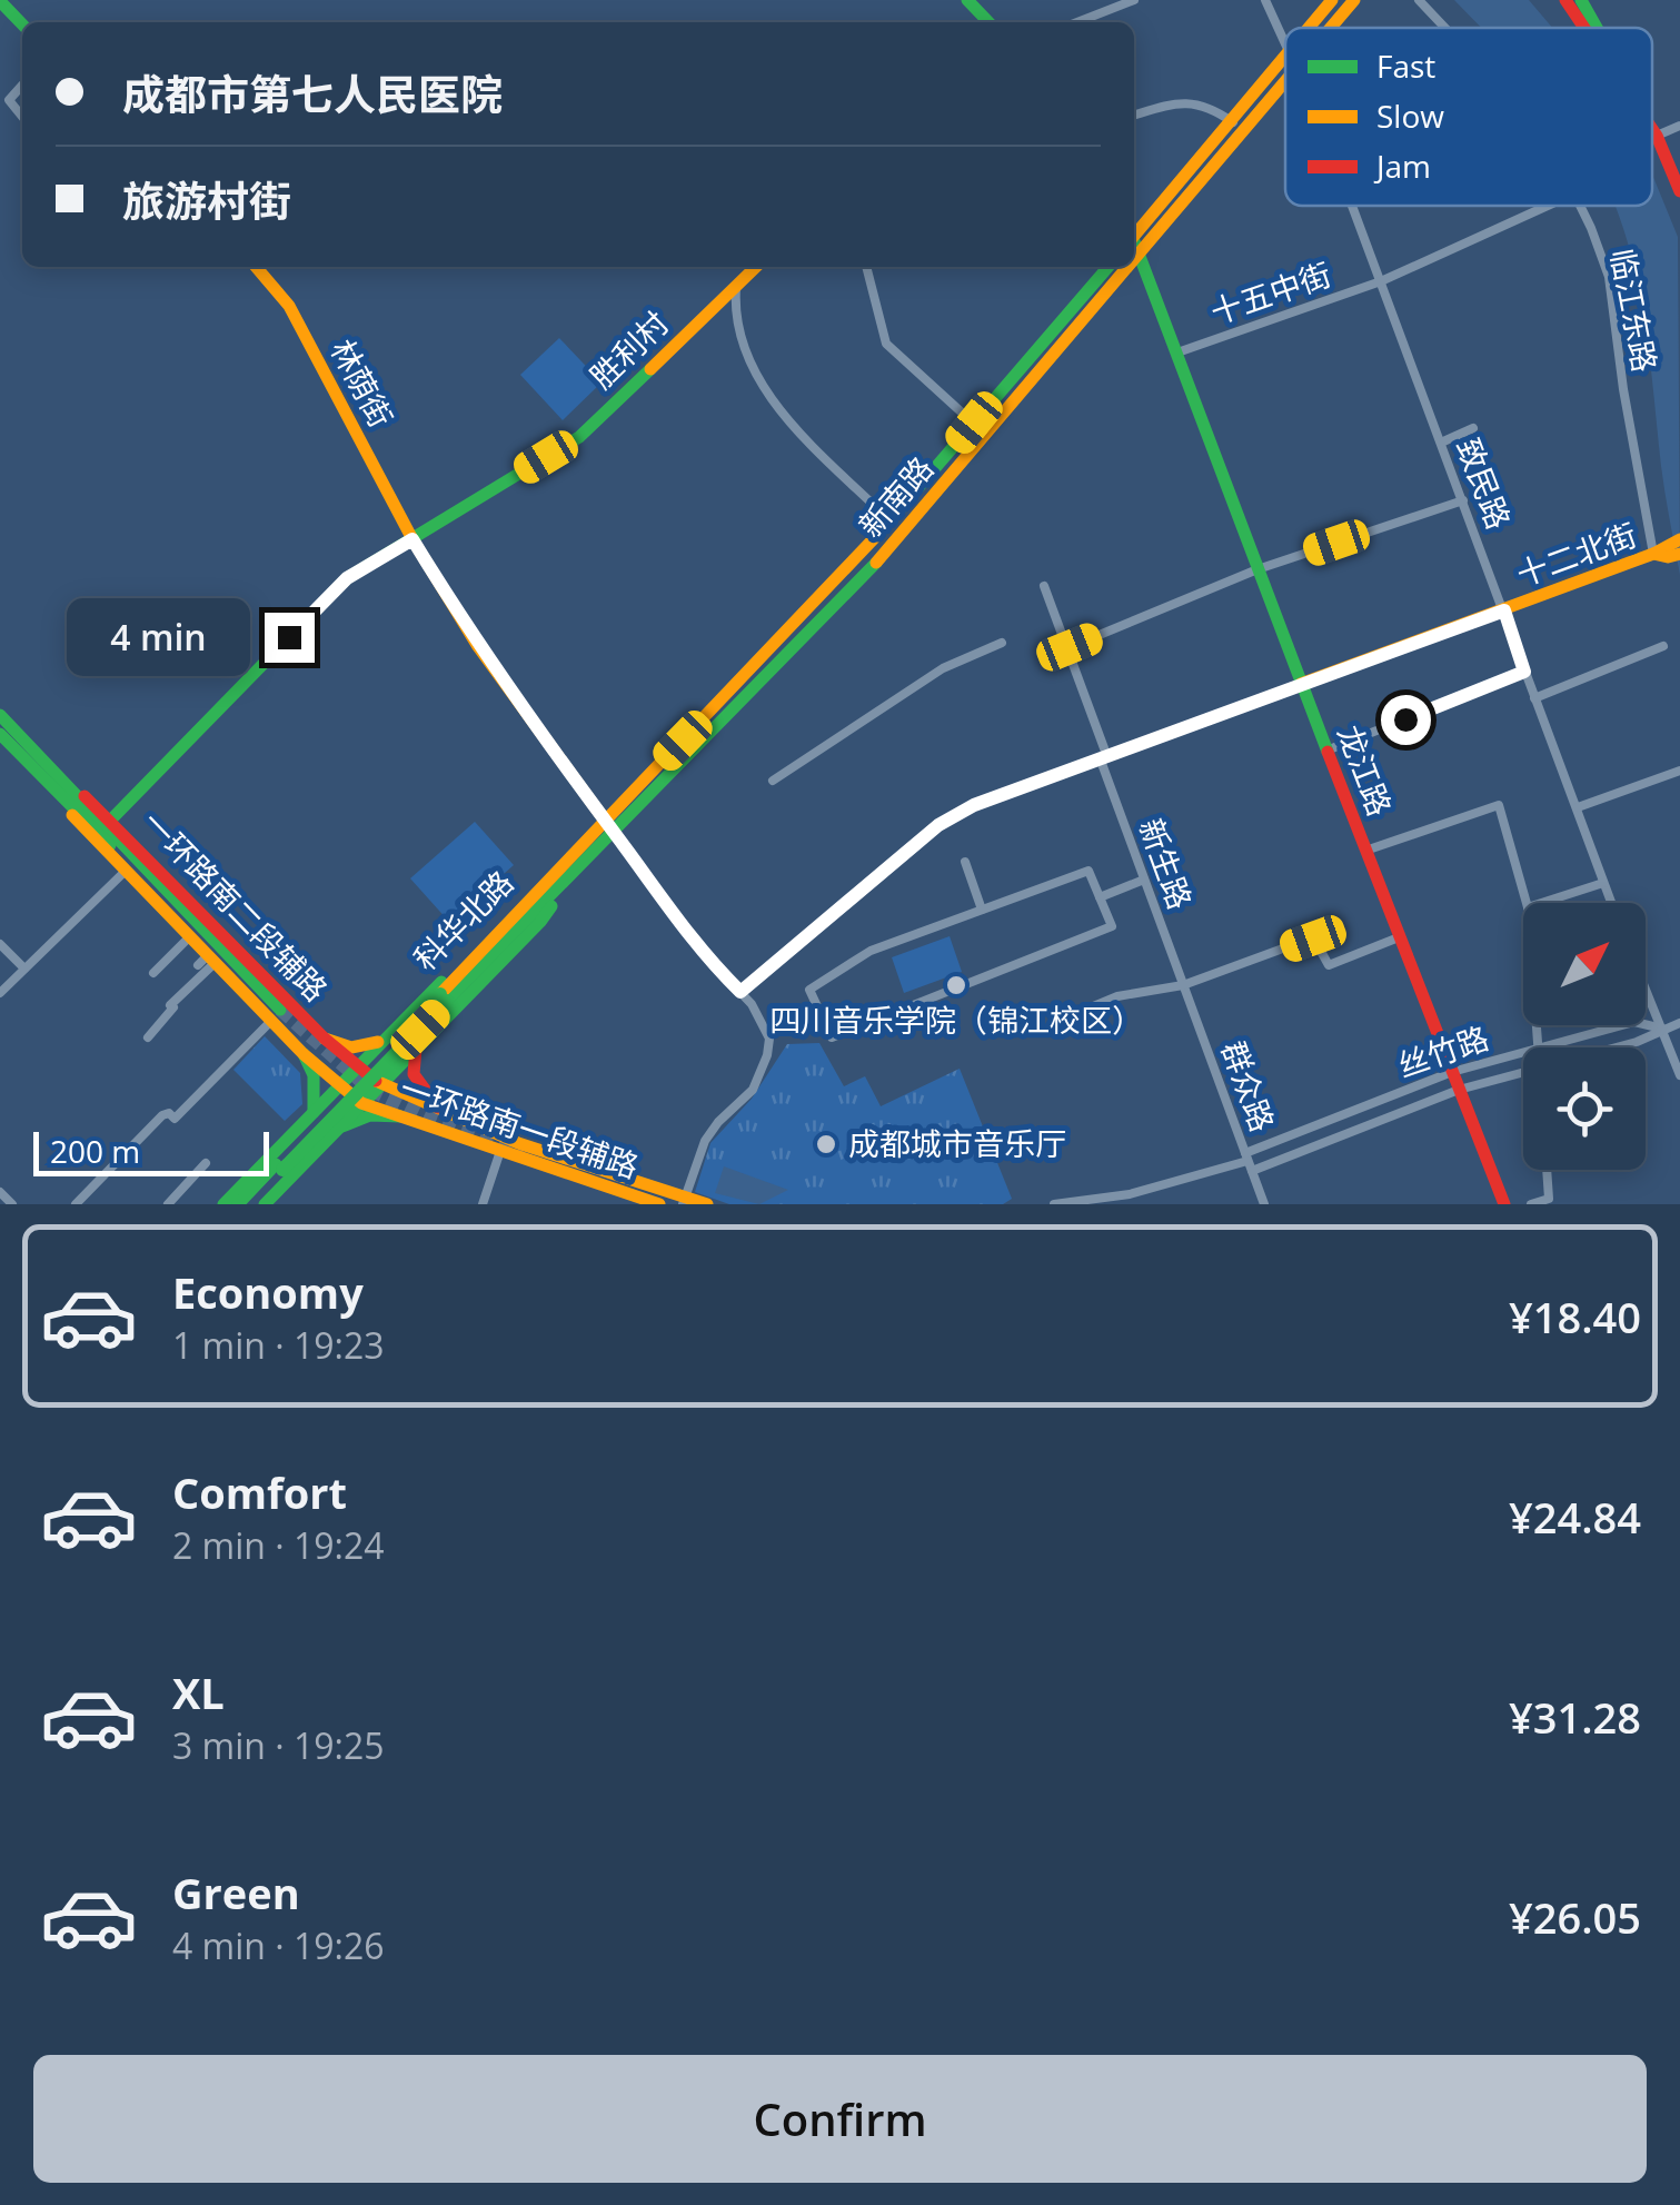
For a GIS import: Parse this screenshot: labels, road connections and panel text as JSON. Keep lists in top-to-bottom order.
{
  "streets": {
    "main road": [
      "胜利村",
      "林荫街",
      "新南路",
      "十二北街",
      "龙江路",
      "一环路南二段辅路",
      "科华北路",
      "一环路南一段辅路"
    ],
    "street": [
      "十五中街",
      "临江东路",
      "致民路",
      "新生路",
      "丝竹路",
      "群众路"
    ]
  },
  "crossings": [
    ["十五中街", "致民路"],
    ["十五中街", "龙江路"],
    ["临江东路", "十二北街"],
    ["胜利村", "林荫街"],
    ["胜利村", "一环路南二段辅路"],
    ["林荫街", "新南路"],
    ["致民路", "十二北街"],
    ["新南路", "龙江路"],
    ["新南路", "科华北路"],
    ["十二北街", "龙江路"],
    ["龙江路", "丝竹路"],
    ["新生路", "群众路"],
    ["一环路南二段辅路", "科华北路"],
    ["一环路南二段辅路", "一环路南一段辅路"],
    ["科华北路", "一环路南一段辅路"],
    ["丝竹路", "群众路"]
  ],
  "places": ["四川音乐学院（锦江校区）", "成都城市音乐厅"],
  "legend": ["Fast", "Slow", "Jam"],
  "scale_bar": "200 m",
  "north": "top right",
  "page": {
    "banner": ["成都市第七人民医院", "旅游村街"],
    "bubble": "4 min",
    "scale": "200 m",
    "list": [
      {
        "name": "Economy",
        "note": "1 min · 19:23",
        "value": "¥18.40"
      },
      {
        "name": "Comfort",
        "note": "2 min · 19:24",
        "value": "¥24.84"
      },
      {
        "name": "XL",
        "note": "3 min · 19:25",
        "value": "¥31.28"
      },
      {
        "name": "Green",
        "note": "4 min · 19:26",
        "value": "¥26.05"
      }
    ],
    "buttons": "Confirm"
  }
}
